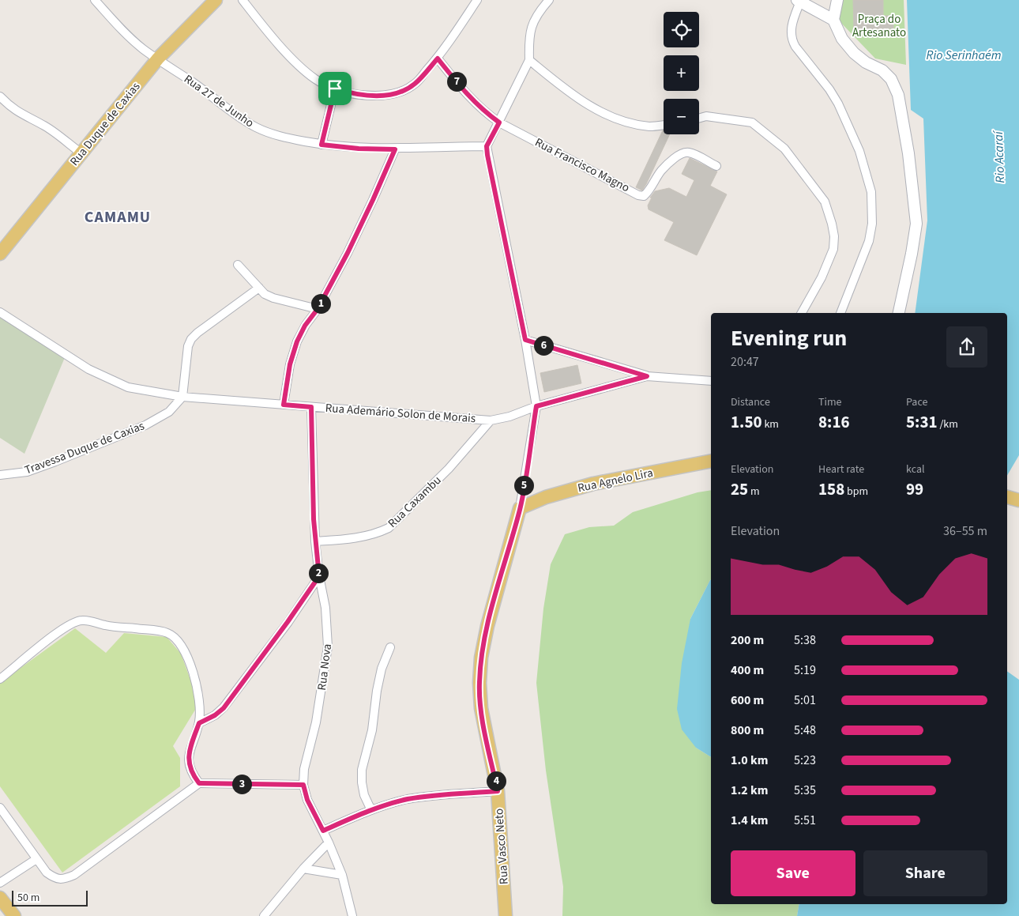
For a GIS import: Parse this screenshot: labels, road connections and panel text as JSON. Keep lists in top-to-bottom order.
{
  "streets": {
    "main road": ["Rua Duque de Caxias", "Rua Agnelo Lira", "Rua Vasco Neto"],
    "street": [
      "Rua 27 de Junho",
      "Rua Francisco Magno",
      "Rua Ademário Solon de Morais",
      "Travessa Duque de Caxias",
      "Rua Caxambu",
      "Rua Nova"
    ]
  },
  "crossings": [
    ["Rua 27 de Junho", "Rua Duque de Caxias"],
    ["Rua 27 de Junho", "Rua Vasco Neto"],
    ["Rua Ademário Solon de Morais", "Travessa Duque de Caxias"],
    ["Rua Ademário Solon de Morais", "Rua Caxambu"],
    ["Rua Ademário Solon de Morais", "Rua Nova"],
    ["Rua Ademário Solon de Morais", "Rua Vasco Neto"],
    ["Rua Agnelo Lira", "Rua Vasco Neto"],
    ["Rua Caxambu", "Rua Nova"]
  ],
  "districts": ["CAMAMU"],
  "water": ["Rio Serinhaém", "Rio Acaraí"],
  "parks": ["Praça do Artesanato"],
  "scale_bar": "50 m",
  "page": {
    "map_buttons": ["+", "−"],
    "pins": [
      "7",
      "1",
      "6",
      "5",
      "2",
      "4",
      "3"
    ],
    "heading": ["Evening run", "20:47"],
    "stats": [
      ["Distance", "1.50 km"],
      ["Time", "8:16"],
      ["Pace", "5:31 /km"],
      ["Elevation", "25 m"],
      ["Heart rate", "158 bpm"],
      ["kcal", "99"]
    ],
    "chart": ["Elevation", "36–55 m"],
    "list": [
      {
        "name": "200 m",
        "note": "5:38"
      },
      {
        "name": "400 m",
        "note": "5:19"
      },
      {
        "name": "600 m",
        "note": "5:01"
      },
      {
        "name": "800 m",
        "note": "5:48"
      },
      {
        "name": "1.0 km",
        "note": "5:23"
      },
      {
        "name": "1.2 km",
        "note": "5:35"
      },
      {
        "name": "1.4 km",
        "note": "5:51"
      }
    ],
    "buttons": ["Save", "Share"],
    "scale": "50 m"
  }
}
